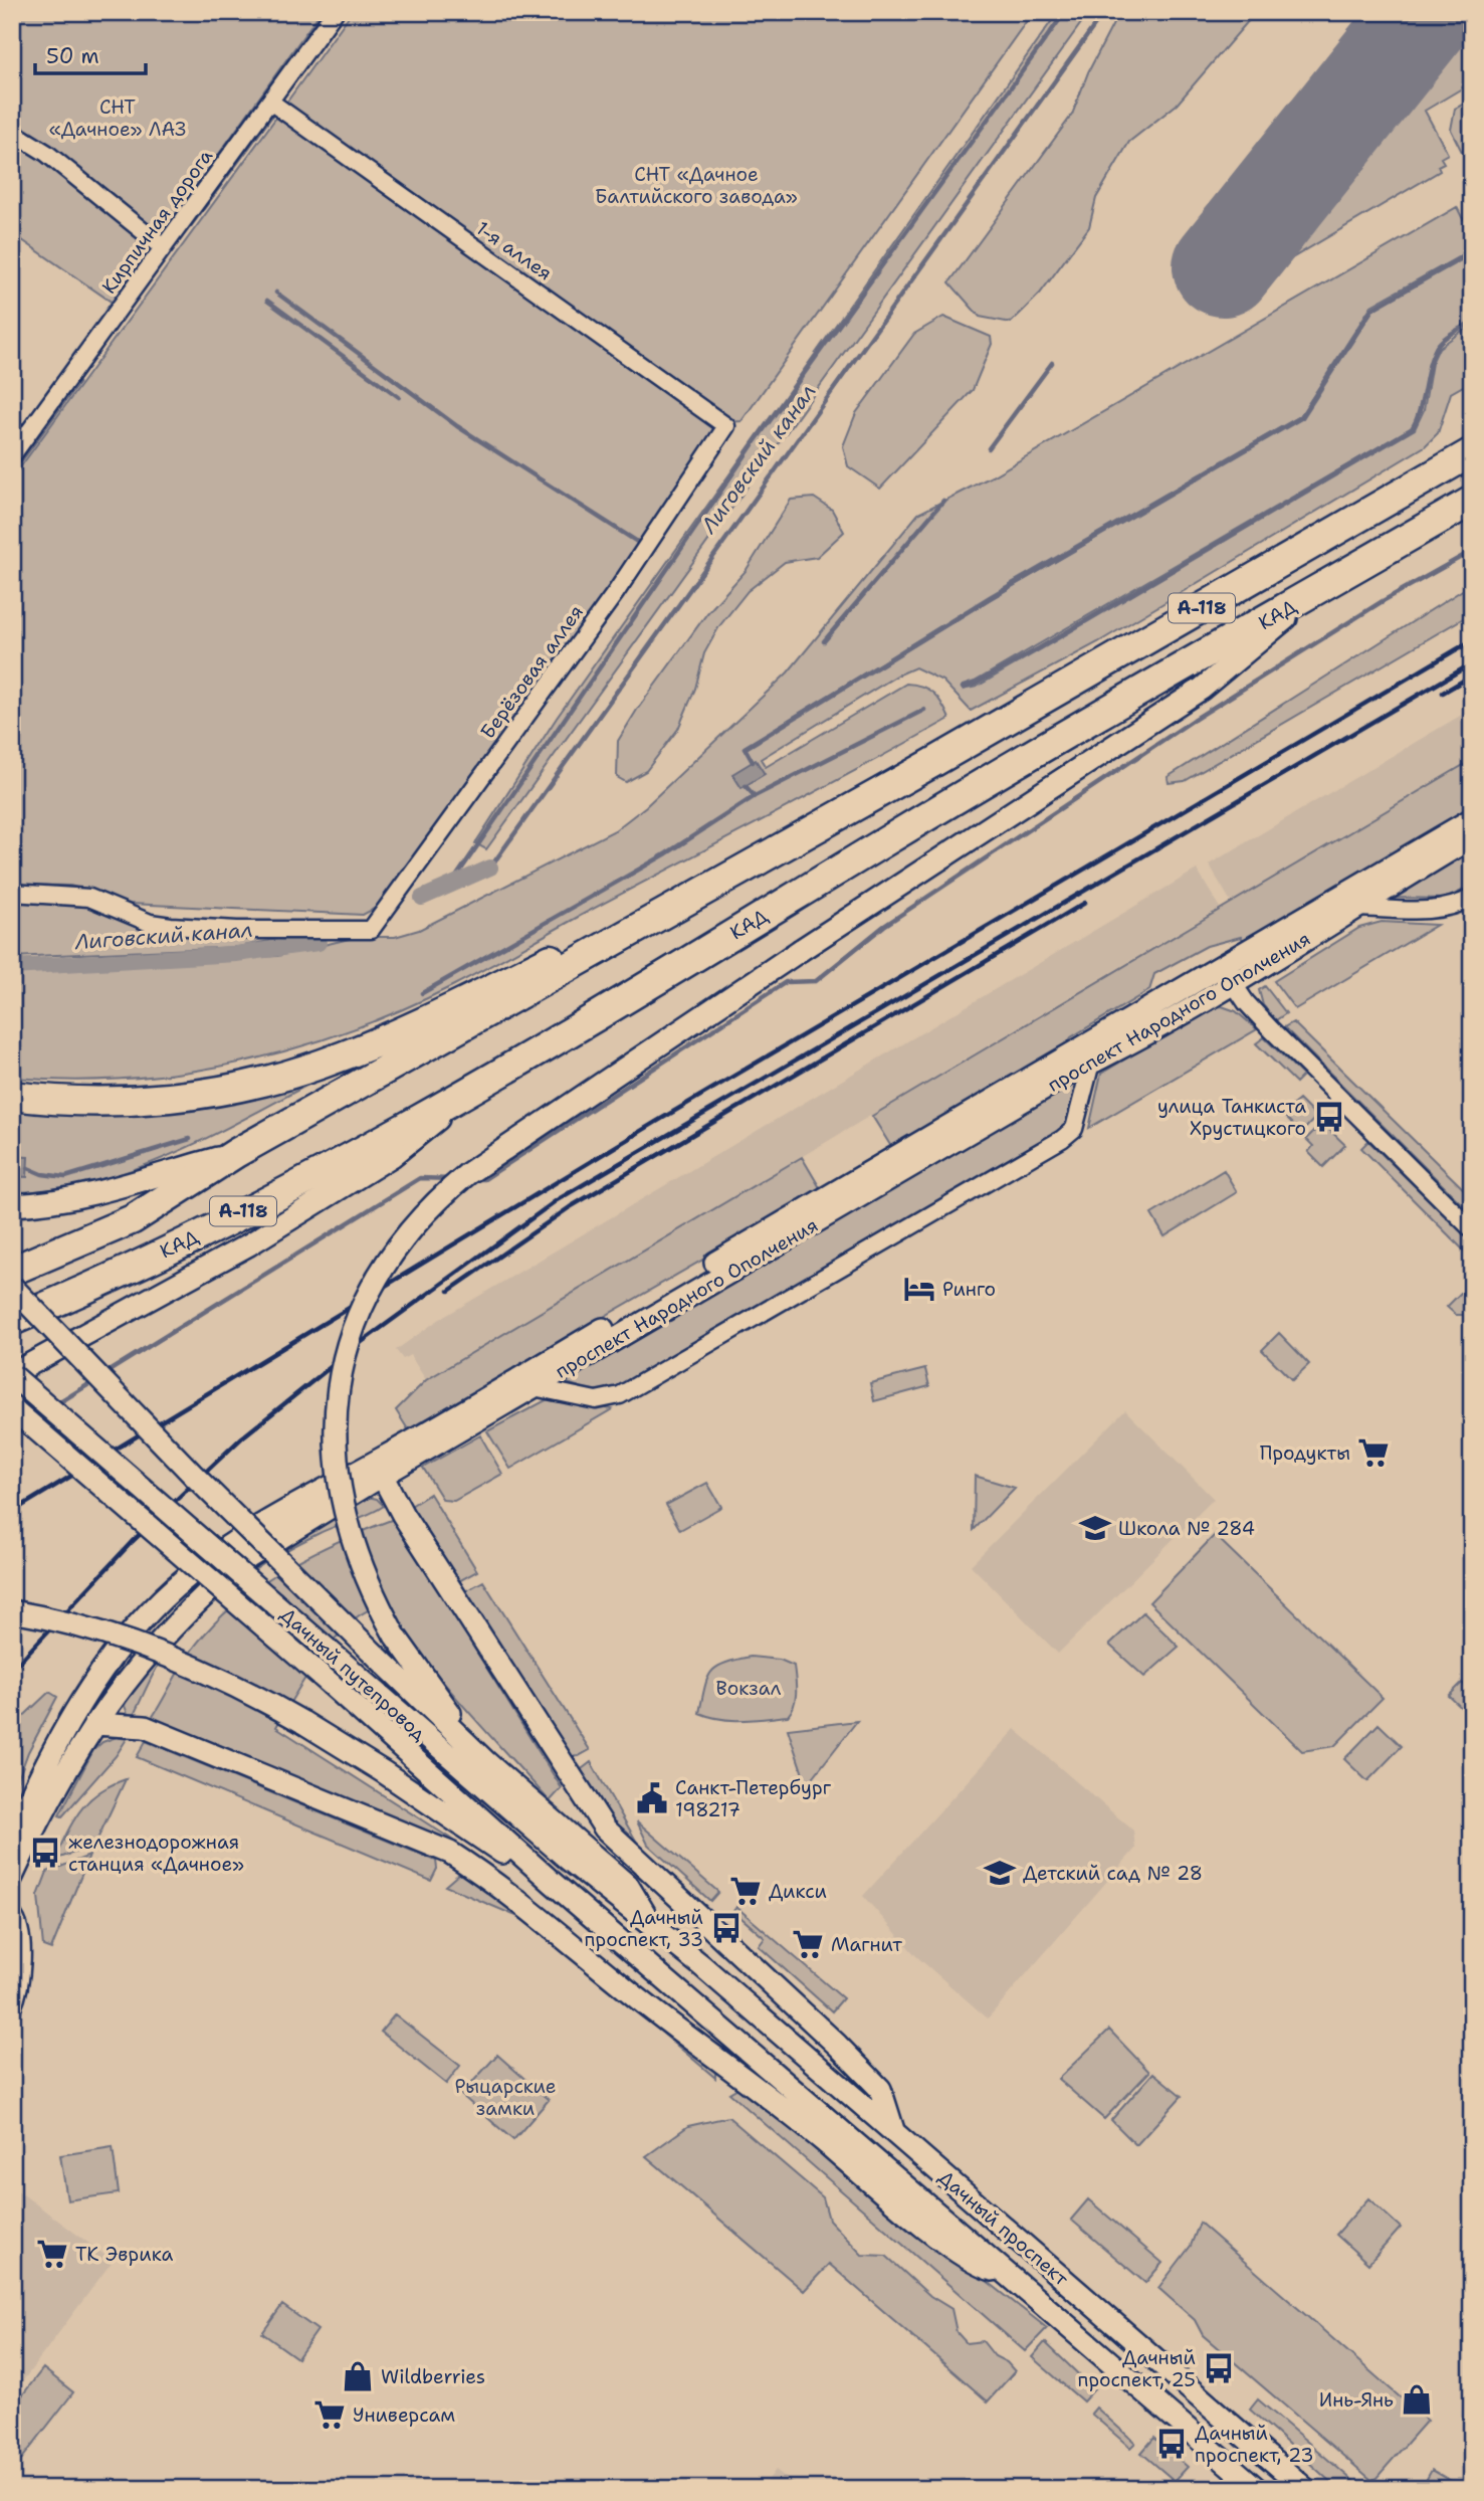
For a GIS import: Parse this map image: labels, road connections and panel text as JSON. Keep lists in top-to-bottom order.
{
  "streets": {
    "highway": ["А-118", "КАД"],
    "main road": ["проспект Народного Ополчения", "Дачный путепровод", "Дачный проспект"],
    "street": ["Кирпичная дорога", "1-я аллея", "Берёзовая аллея"]
  },
  "crossings": [
    ["Кирпичная дорога", "1-я аллея"],
    ["1-я аллея", "Берёзовая аллея"],
    ["проспект Народного Ополчения", "Дачный путепровод"],
    ["Дачный путепровод", "Дачный проспект"]
  ],
  "water": ["Лиговский канал"],
  "parks": [
    "СНТ «Дачное» ЛАЗ",
    "СНТ «Дачное Балтийского завода»",
    "Вокзал",
    "Рыцарские замки"
  ],
  "places": {
    "bus stop": [
      "улица Танкиста Хрустицкого",
      "железнодорожная станция «Дачное»",
      "Дачный проспект, 33",
      "Дачный проспект, 25",
      "Дачный проспект, 23"
    ],
    "hotel": ["Ринго"],
    "supermarket": [
      "Продукты",
      "Дикси",
      "Магнит",
      "ТК Эврика",
      "Универсам"
    ],
    "school or university": ["Школа № 284", "Детский сад № 28"],
    "public building": ["Санкт-Петербург 198217"],
    "shop": ["Wildberries", "Инь-Янь"]
  },
  "scale_bar": "50 m"
}
